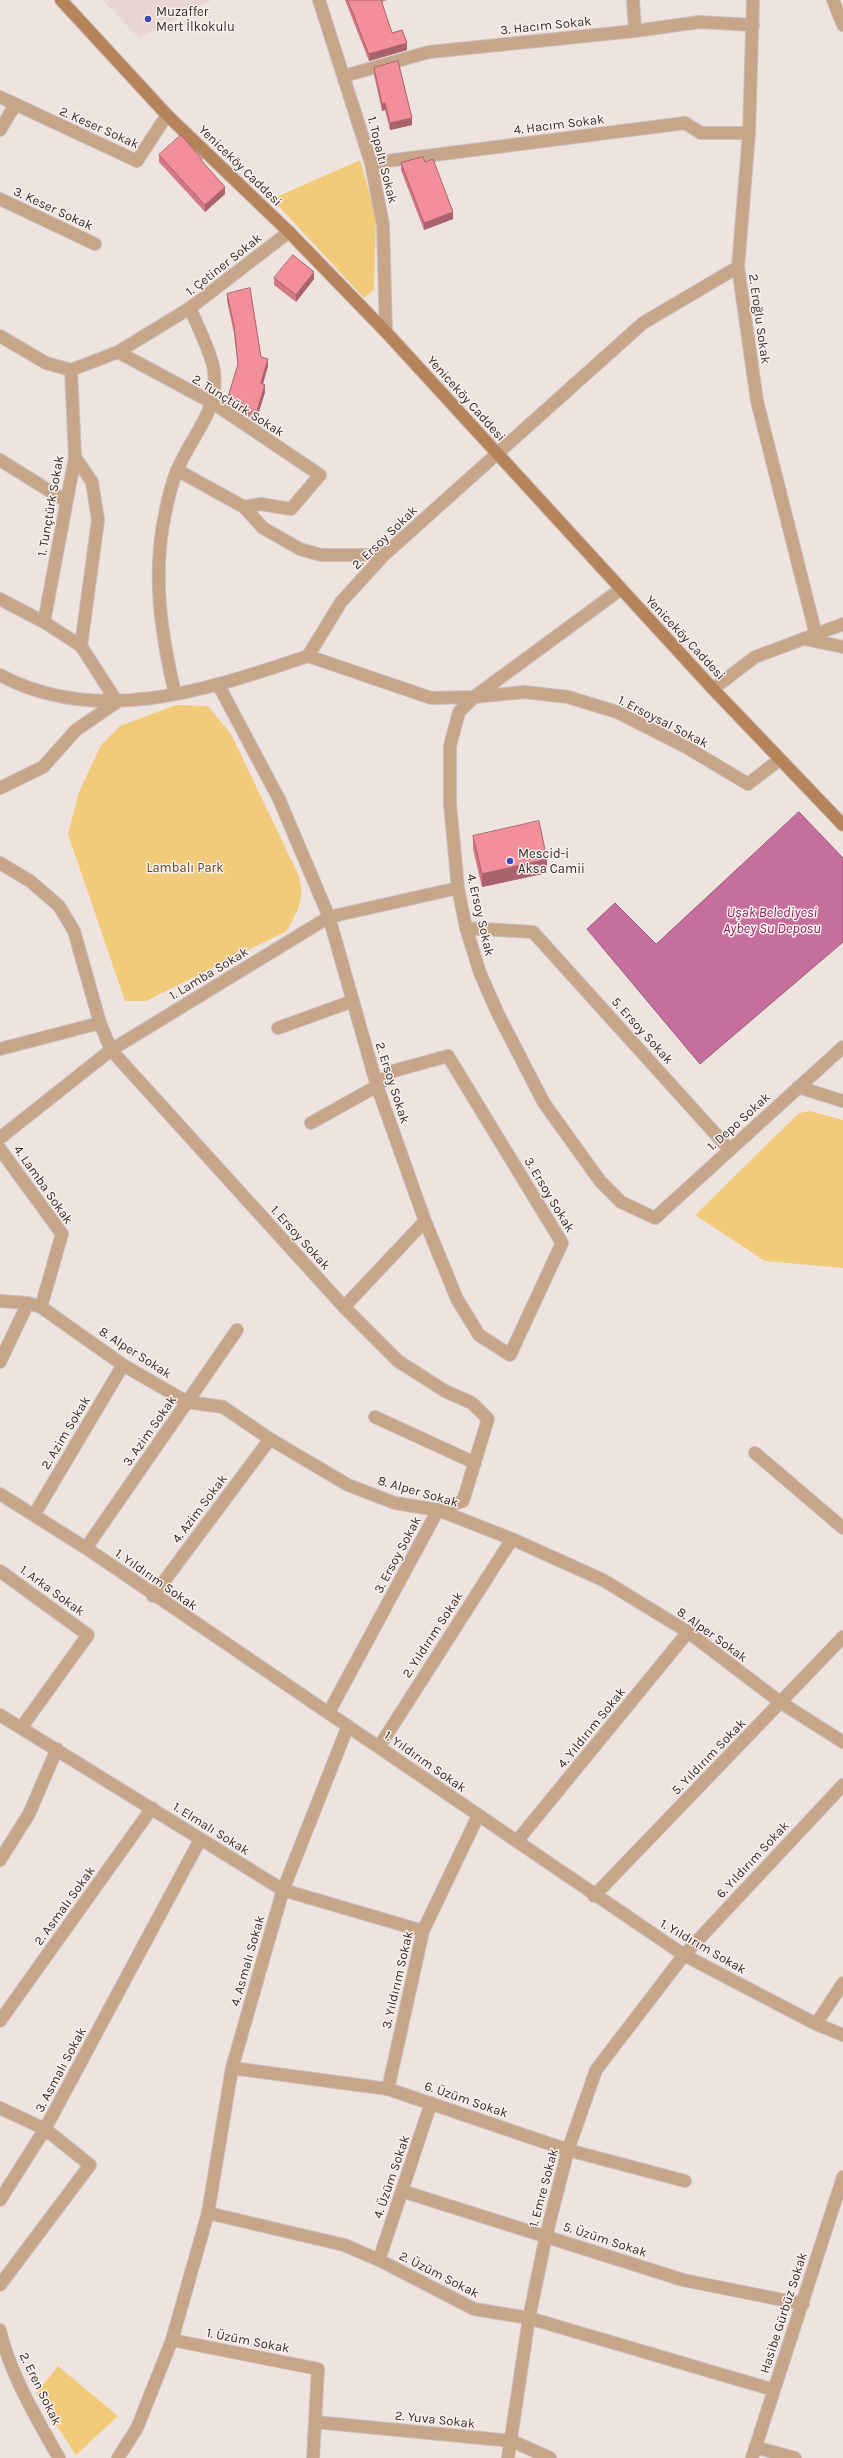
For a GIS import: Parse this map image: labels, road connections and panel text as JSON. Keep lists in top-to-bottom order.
{
  "streets": {
    "street": [
      "3. Hacım Sokak",
      "4. Hacım Sokak",
      "2. Keser Sokak",
      "1. Topaltı Sokak",
      "Yeniceköy Caddesi",
      "3. Keser Sokak",
      "1. Çetiner Sokak",
      "2. Eroğlu Sokak",
      "2. Tunçtürk Sokak",
      "1. Tunçtürk Sokak",
      "2. Ersoy Sokak",
      "1. Ersoysal Sokak",
      "4. Ersoy Sokak",
      "1. Lamba Sokak",
      "5. Ersoy Sokak",
      "1. Depo Sokak",
      "4. Lamba Sokak",
      "3. Ersoy Sokak",
      "1. Ersoy Sokak",
      "8. Alper Sokak",
      "3. Azim Sokak",
      "2. Azim Sokak",
      "4. Azim Sokak",
      "1. Yıldırım Sokak",
      "1. Arka Sokak",
      "2. Yıldırım Sokak",
      "4. Yıldırım Sokak",
      "5. Yıldırım Sokak",
      "1. Elmalı Sokak",
      "6. Yıldırım Sokak",
      "2. Asmalı Sokak",
      "4. Asmalı Sokak",
      "3. Yıldırım Sokak",
      "3. Asmalı Sokak",
      "6. Üzüm Sokak",
      "4. Üzüm Sokak",
      "1. Emre Sokak",
      "5. Üzüm Sokak",
      "2. Üzüm Sokak",
      "Hasibe Gürbüz Sokak",
      "1. Üzüm Sokak",
      "2. Eren Sokak",
      "2. Yuva Sokak"
    ]
  },
  "crossings": [
    ["3. Hacım Sokak", "1. Topaltı Sokak"],
    ["3. Hacım Sokak", "2. Eroğlu Sokak"],
    ["4. Hacım Sokak", "1. Topaltı Sokak"],
    ["4. Hacım Sokak", "2. Eroğlu Sokak"],
    ["2. Keser Sokak", "Yeniceköy Caddesi"],
    ["1. Topaltı Sokak", "Yeniceköy Caddesi"],
    ["Yeniceköy Caddesi", "1. Çetiner Sokak"],
    ["Yeniceköy Caddesi", "2. Ersoy Sokak"],
    ["Yeniceköy Caddesi", "1. Ersoysal Sokak"],
    ["Yeniceköy Caddesi", "4. Ersoy Sokak"],
    ["1. Çetiner Sokak", "2. Tunçtürk Sokak"],
    ["2. Eroğlu Sokak", "2. Ersoy Sokak"],
    ["2. Ersoy Sokak", "1. Lamba Sokak"],
    ["2. Ersoy Sokak", "3. Ersoy Sokak"],
    ["1. Ersoysal Sokak", "4. Ersoy Sokak"],
    ["4. Ersoy Sokak", "1. Lamba Sokak"],
    ["4. Ersoy Sokak", "5. Ersoy Sokak"],
    ["4. Ersoy Sokak", "1. Depo Sokak"],
    ["1. Lamba Sokak", "1. Ersoy Sokak"],
    ["5. Ersoy Sokak", "1. Depo Sokak"],
    ["4. Lamba Sokak", "8. Alper Sokak"],
    ["3. Ersoy Sokak", "1. Ersoy Sokak"],
    ["3. Ersoy Sokak", "8. Alper Sokak"],
    ["3. Ersoy Sokak", "1. Yıldırım Sokak"],
    ["8. Alper Sokak", "3. Azim Sokak"],
    ["8. Alper Sokak", "2. Azim Sokak"],
    ["8. Alper Sokak", "4. Azim Sokak"],
    ["8. Alper Sokak", "2. Yıldırım Sokak"],
    ["8. Alper Sokak", "4. Yıldırım Sokak"],
    ["8. Alper Sokak", "5. Yıldırım Sokak"],
    ["3. Azim Sokak", "1. Yıldırım Sokak"],
    ["2. Azim Sokak", "1. Yıldırım Sokak"],
    ["4. Azim Sokak", "1. Yıldırım Sokak"],
    ["1. Yıldırım Sokak", "2. Yıldırım Sokak"],
    ["1. Yıldırım Sokak", "4. Yıldırım Sokak"],
    ["1. Yıldırım Sokak", "5. Yıldırım Sokak"],
    ["1. Yıldırım Sokak", "6. Yıldırım Sokak"],
    ["1. Yıldırım Sokak", "4. Asmalı Sokak"],
    ["1. Yıldırım Sokak", "3. Yıldırım Sokak"],
    ["1. Yıldırım Sokak", "1. Emre Sokak"],
    ["1. Arka Sokak", "1. Elmalı Sokak"],
    ["1. Elmalı Sokak", "2. Asmalı Sokak"],
    ["1. Elmalı Sokak", "4. Asmalı Sokak"],
    ["1. Elmalı Sokak", "3. Yıldırım Sokak"],
    ["1. Elmalı Sokak", "3. Asmalı Sokak"],
    ["6. Yıldırım Sokak", "1. Emre Sokak"],
    ["4. Asmalı Sokak", "6. Üzüm Sokak"],
    ["4. Asmalı Sokak", "2. Üzüm Sokak"],
    ["4. Asmalı Sokak", "1. Üzüm Sokak"],
    ["3. Yıldırım Sokak", "6. Üzüm Sokak"],
    ["6. Üzüm Sokak", "4. Üzüm Sokak"],
    ["6. Üzüm Sokak", "1. Emre Sokak"],
    ["4. Üzüm Sokak", "5. Üzüm Sokak"],
    ["4. Üzüm Sokak", "2. Üzüm Sokak"],
    ["1. Emre Sokak", "5. Üzüm Sokak"],
    ["1. Emre Sokak", "2. Üzüm Sokak"],
    ["1. Emre Sokak", "2. Yuva Sokak"],
    ["5. Üzüm Sokak", "Hasibe Gürbüz Sokak"],
    ["2. Üzüm Sokak", "Hasibe Gürbüz Sokak"],
    ["1. Üzüm Sokak", "2. Yuva Sokak"]
  ],
  "water": ["Uşak Belediyesi Aybey Su Deposu"],
  "parks": ["Lambalı Park"],
  "places": ["Muzaffer Mert İlkokulu", "Mescid-i Aksa Camii"]
}
